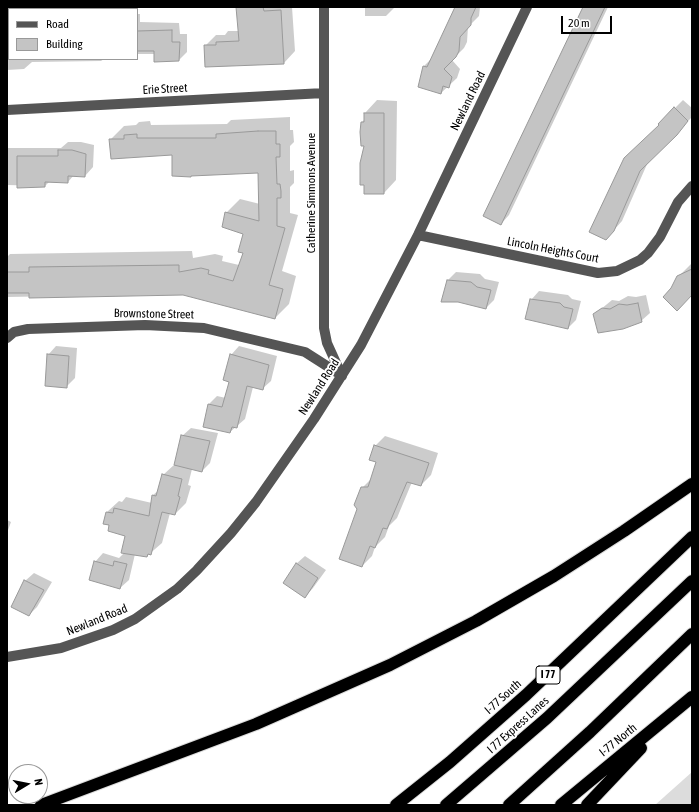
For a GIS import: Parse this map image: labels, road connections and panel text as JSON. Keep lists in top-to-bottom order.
{
  "streets": {
    "highway": [
      "I 77",
      "I-77 South",
      "I 77 Express Lanes",
      "I-77 North"
    ],
    "street": [
      "Erie Street",
      "Newland Road",
      "Catherine Simmons Avenue",
      "Lincoln Heights Court",
      "Brownstone Street"
    ]
  },
  "crossings": [
    ["Erie Street", "Catherine Simmons Avenue"],
    ["Newland Road", "Catherine Simmons Avenue"],
    ["Newland Road", "Lincoln Heights Court"],
    ["Newland Road", "Brownstone Street"],
    ["Catherine Simmons Avenue", "Brownstone Street"]
  ],
  "legend": ["Road", "Building"],
  "scale_bar": "20 m",
  "north": "right"
}
